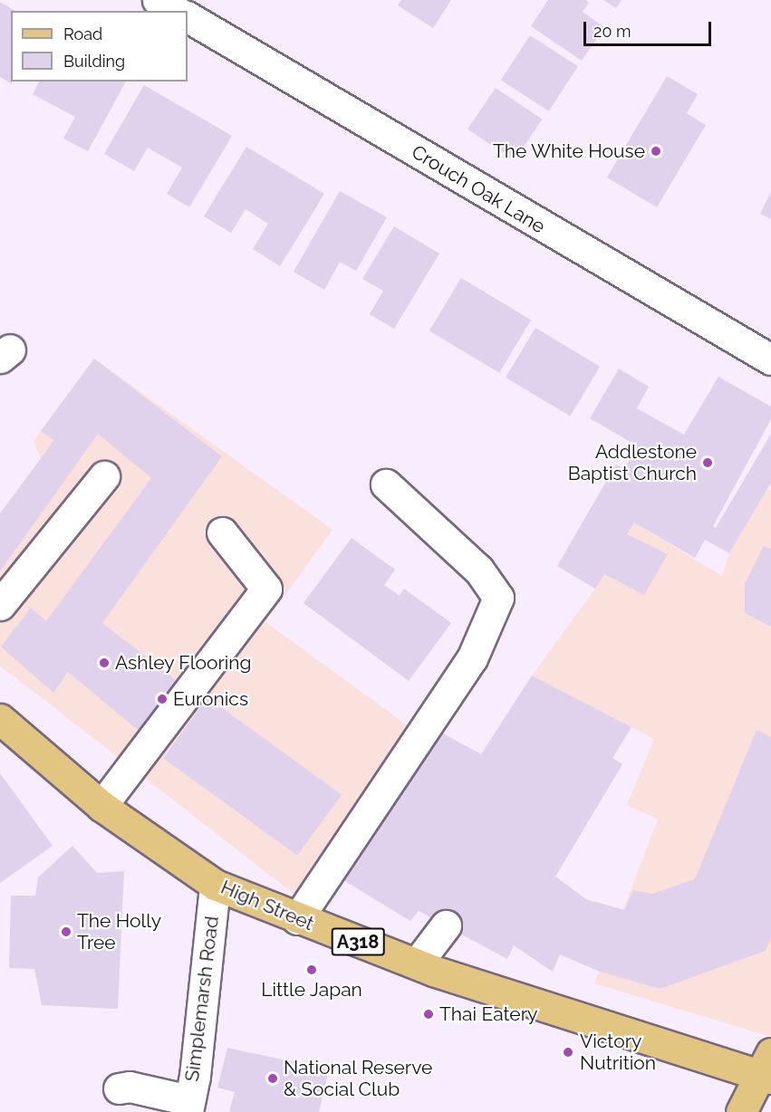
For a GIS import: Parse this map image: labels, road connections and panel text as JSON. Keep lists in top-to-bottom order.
{
  "streets": {
    "main road": ["High Street", "A318"],
    "street": ["Crouch Oak Lane", "Simplemarsh Road"]
  },
  "crossings": [
    ["High Street", "Simplemarsh Road"]
  ],
  "places": [
    "The White House",
    "Addlestone Baptist Church",
    "Ashley Flooring",
    "Euronics",
    "The Holly Tree",
    "Little Japan",
    "Thai Eatery",
    "Victory Nutrition",
    "National Reserve & Social Club"
  ],
  "legend": ["Road", "Building"],
  "scale_bar": "20 m"
}
